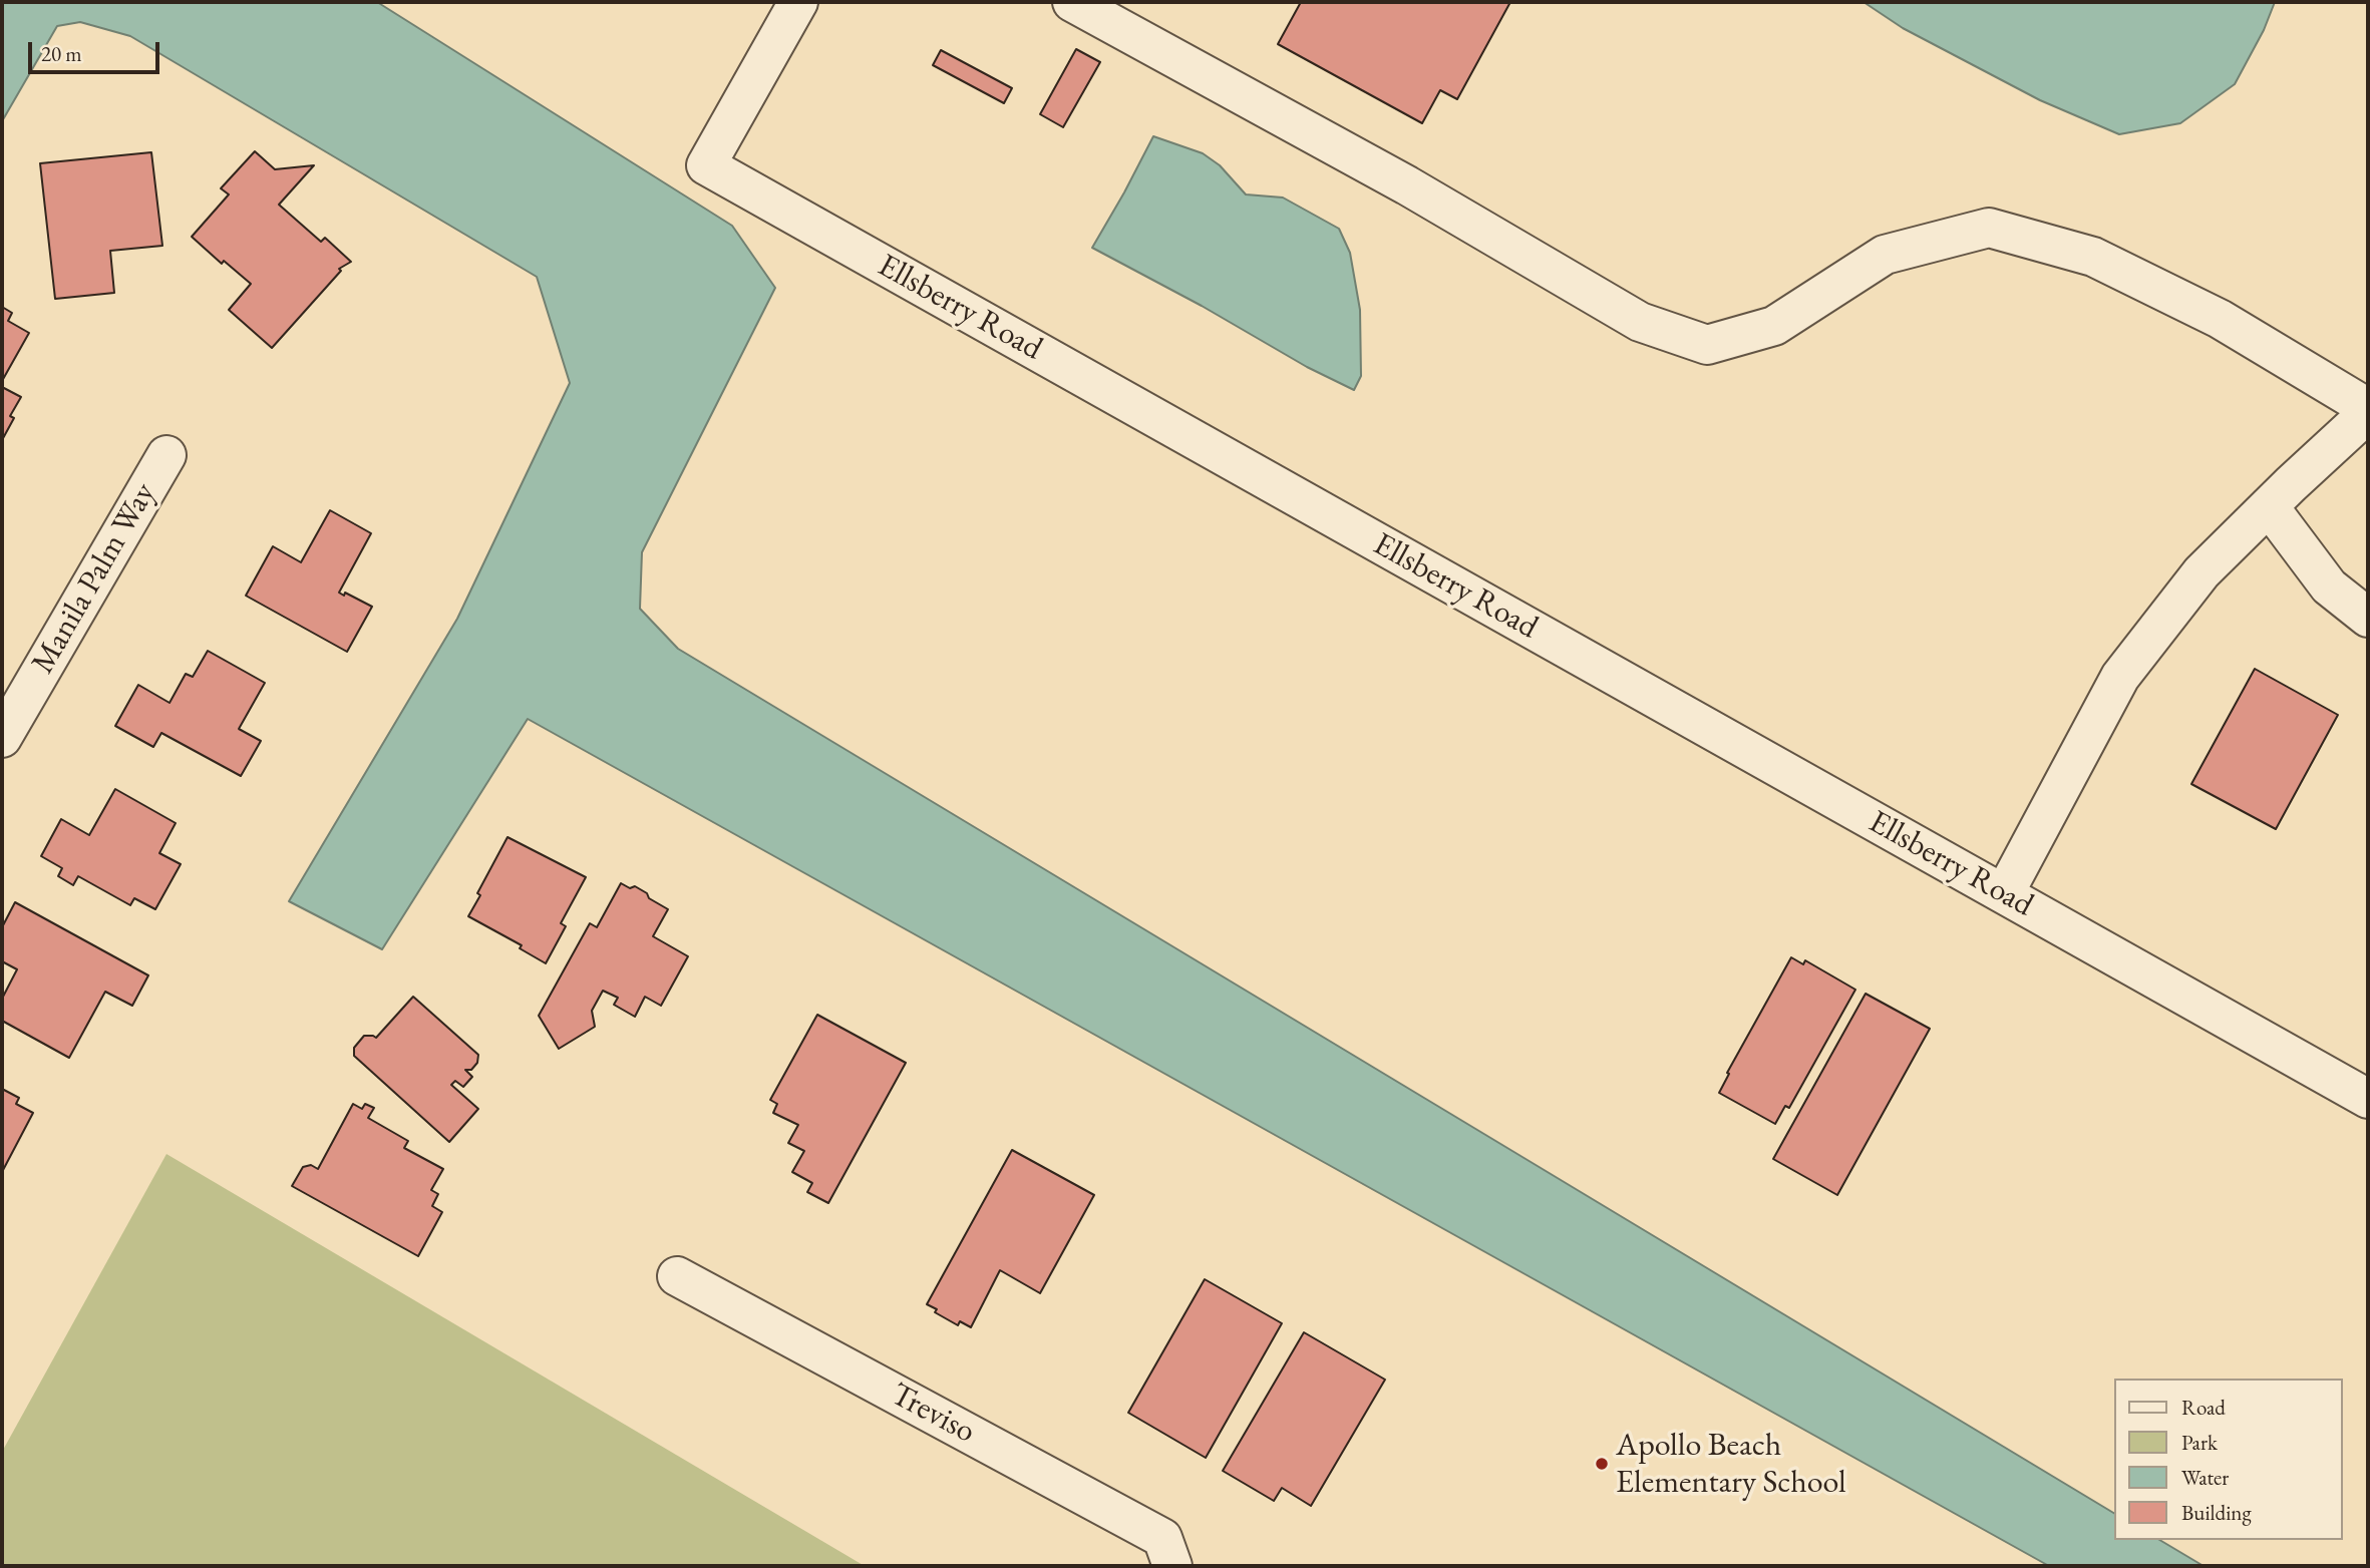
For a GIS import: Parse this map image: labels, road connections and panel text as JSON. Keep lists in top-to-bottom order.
{
  "streets": {
    "street": ["Ellsberry Road", "Manila Palm Way", "Treviso"]
  },
  "places": ["Apollo Beach Elementary School"],
  "legend": [
    "Road",
    "Park",
    "Water",
    "Building"
  ],
  "scale_bar": "20 m"
}
